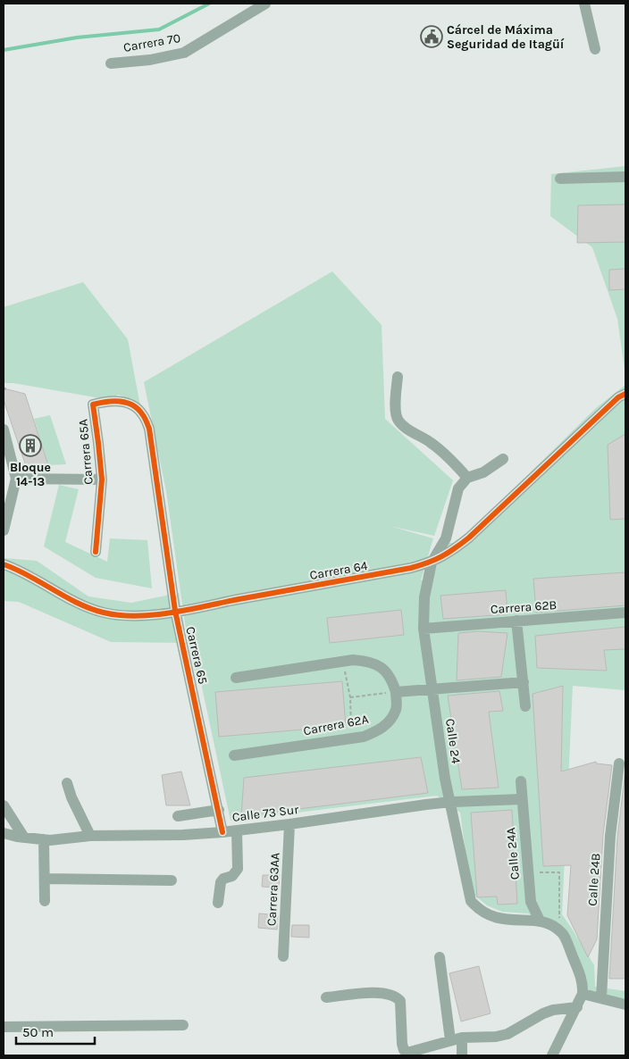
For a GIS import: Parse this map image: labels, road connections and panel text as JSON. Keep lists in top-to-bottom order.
{
  "streets": {
    "street": [
      "Carrera 70",
      "Carrera 65A",
      "Carrera 64",
      "Carrera 62B",
      "Carrera 65",
      "Carrera 62A",
      "Calle 24",
      "Calle 73 Sur",
      "Calle 24A",
      "Calle 24B",
      "Carrera 63AA"
    ]
  },
  "crossings": [
    ["Carrera 65A", "Carrera 65"],
    ["Carrera 64", "Carrera 65"],
    ["Carrera 64", "Calle 24"],
    ["Carrera 62B", "Calle 24"],
    ["Carrera 65", "Calle 73 Sur"],
    ["Calle 24", "Calle 73 Sur"],
    ["Calle 24", "Calle 24A"],
    ["Calle 73 Sur", "Calle 24A"],
    ["Calle 73 Sur", "Carrera 63AA"]
  ],
  "places": {
    "public building": ["Cárcel de Máxima Seguridad de Itagüí"],
    "building": ["Bloque 14-13"]
  },
  "scale_bar": "50 m"
}
